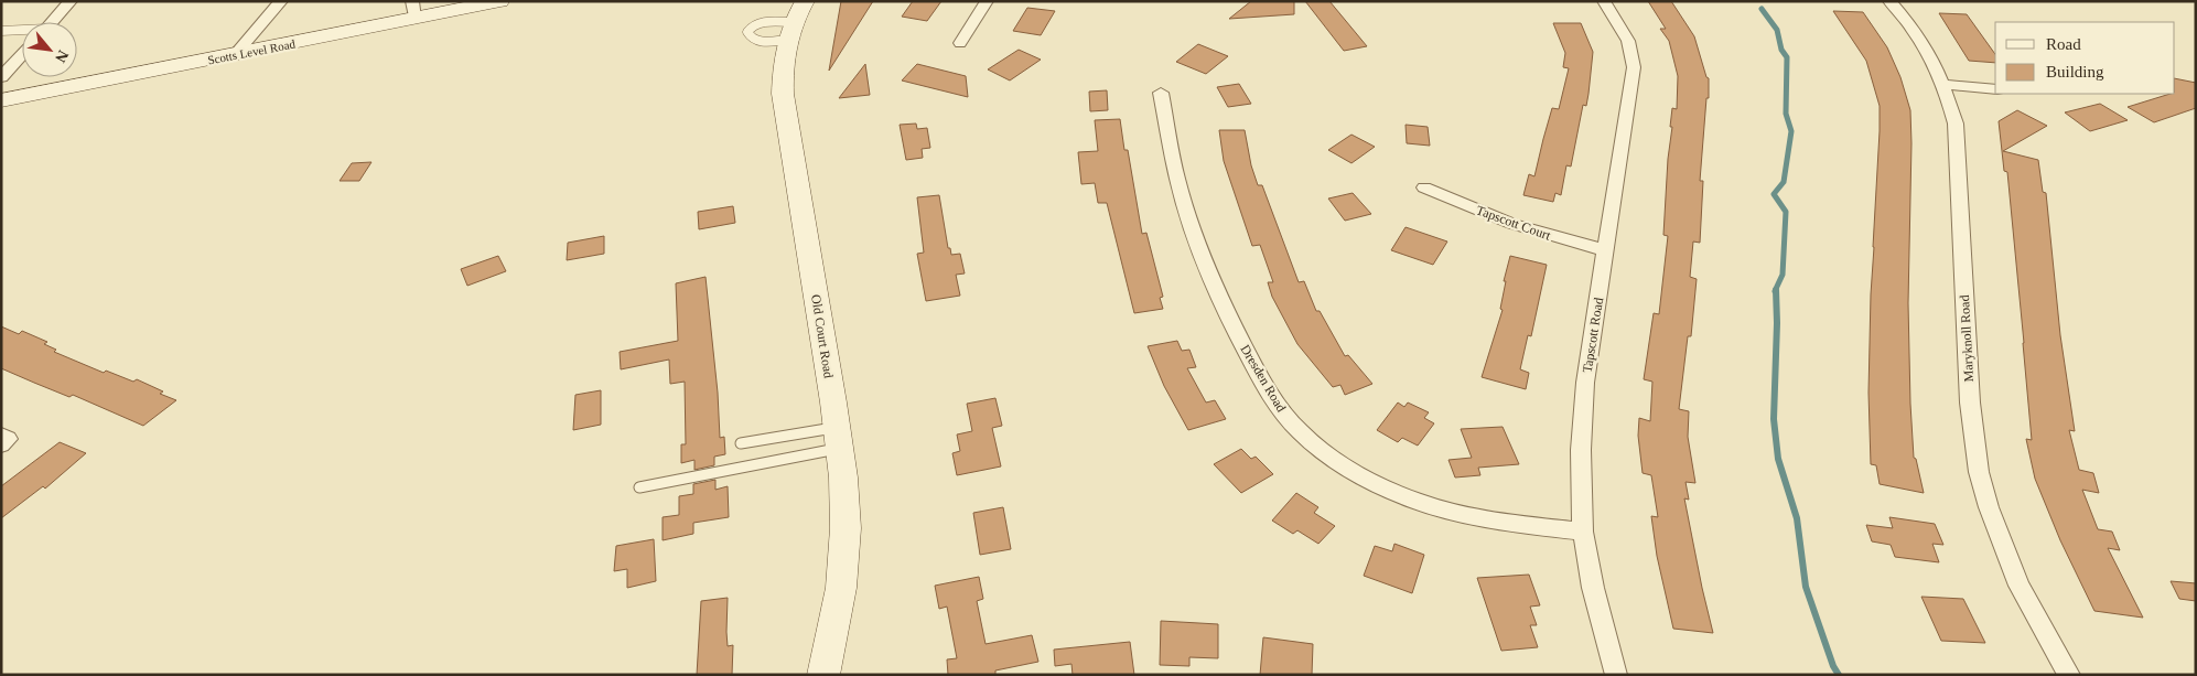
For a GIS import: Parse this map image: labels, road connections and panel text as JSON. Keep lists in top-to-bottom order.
{
  "streets": {
    "main road": ["Scotts Level Road", "Old Court Road"],
    "street": [
      "Tapscott Court",
      "Tapscott Road",
      "Maryknoll Road",
      "Dresden Road"
    ]
  },
  "crossings": [
    ["Tapscott Court", "Tapscott Road"],
    ["Tapscott Road", "Dresden Road"]
  ],
  "legend": ["Road", "Building"],
  "north": "bottom right"
}
